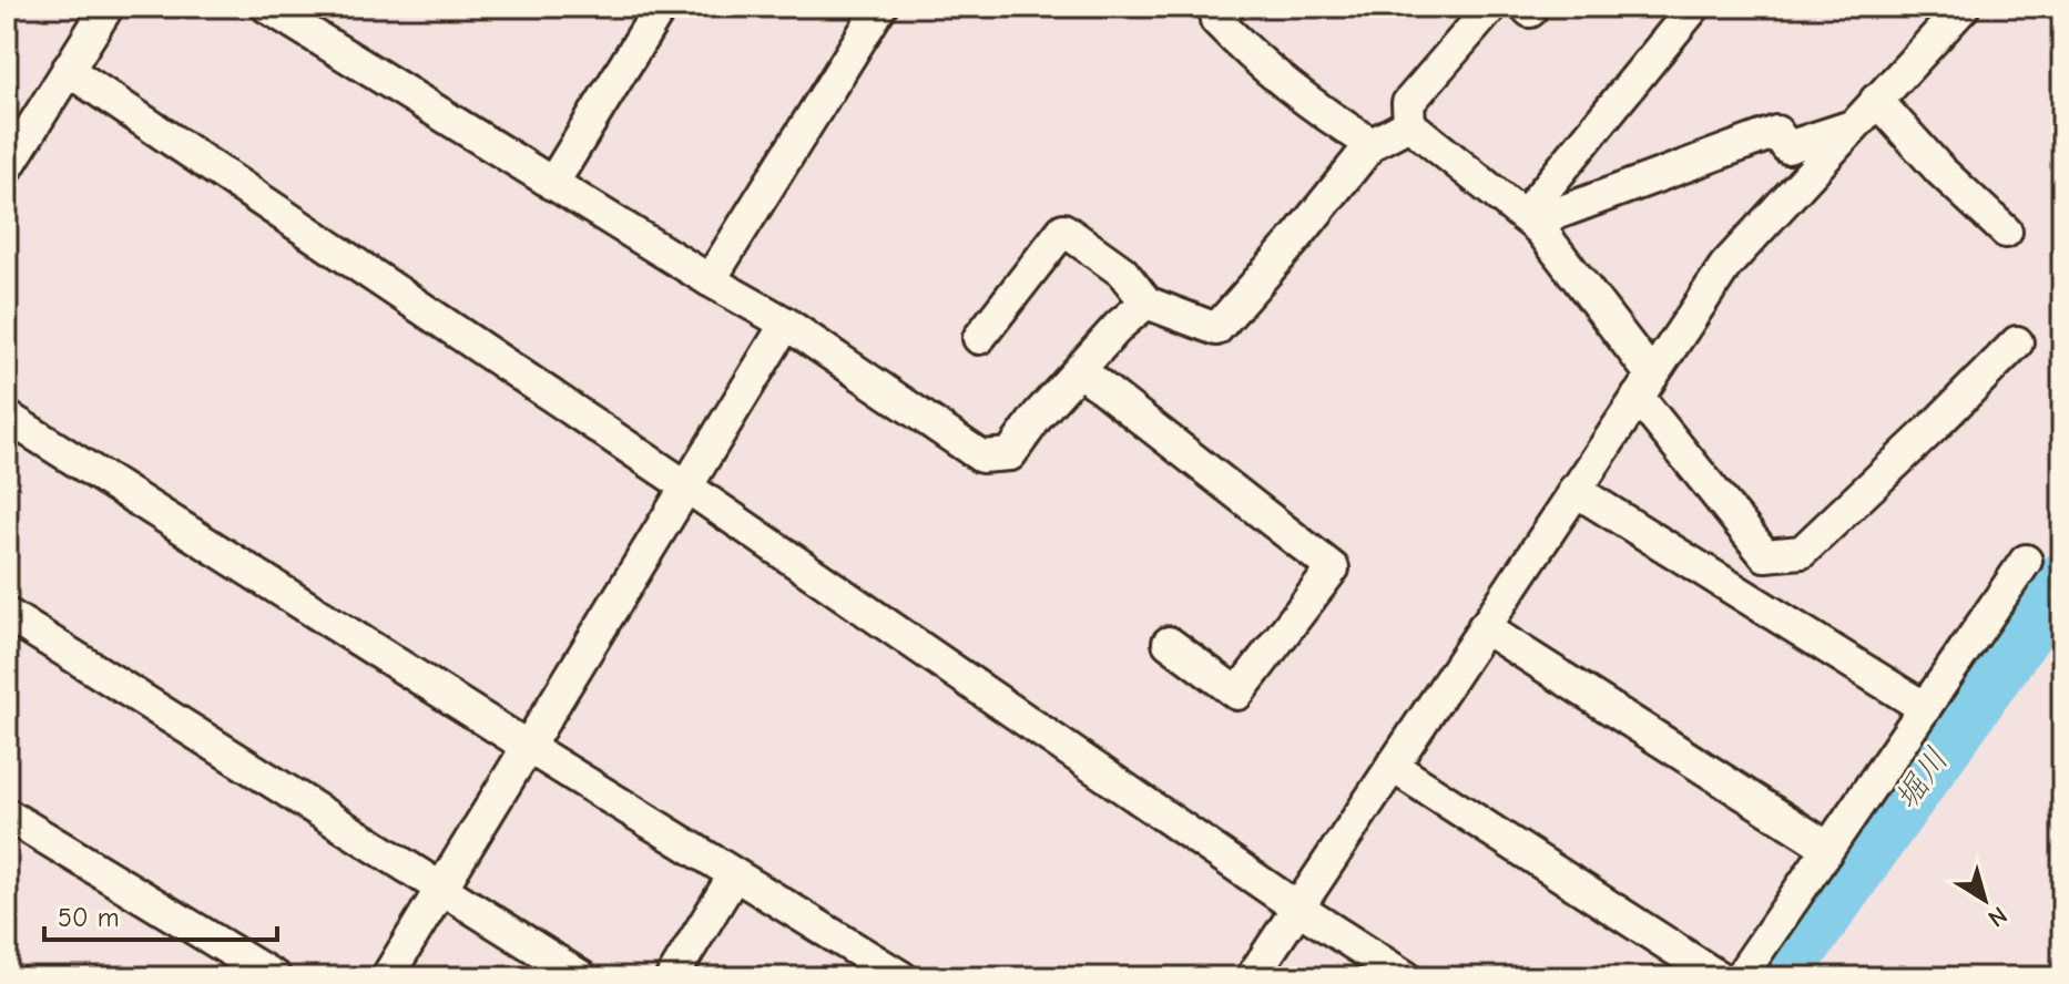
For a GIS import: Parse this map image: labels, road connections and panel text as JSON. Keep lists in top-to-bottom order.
{
  "water": ["堀川"],
  "scale_bar": "50 m",
  "north": "bottom right"
}
